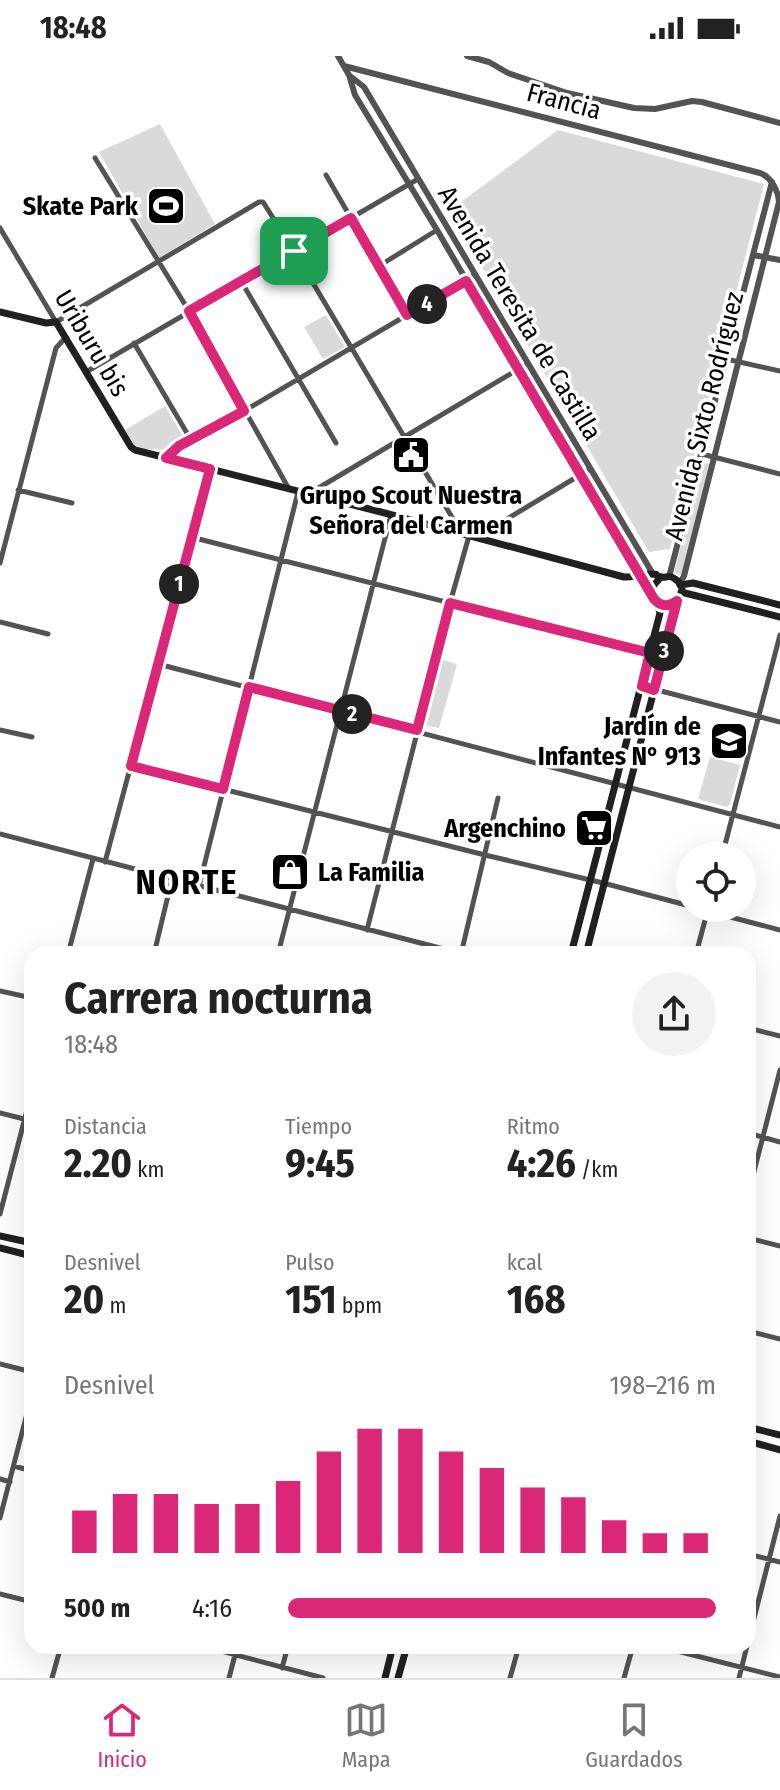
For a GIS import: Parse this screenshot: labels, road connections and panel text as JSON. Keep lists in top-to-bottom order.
{
  "streets": {
    "main road": ["Avenida Teresita de Castilla", "Uriburu bis"],
    "street": ["Francia", "Avenida Sixto Rodríguez"]
  },
  "crossings": [
    ["Francia", "Avenida Teresita de Castilla"],
    ["Francia", "Avenida Sixto Rodríguez"],
    ["Avenida Teresita de Castilla", "Uriburu bis"],
    ["Avenida Teresita de Castilla", "Avenida Sixto Rodríguez"]
  ],
  "districts": ["NORTE"],
  "places": {
    "sports": ["Skate Park"],
    "public building": ["Grupo Scout Nuestra Señora del Carmen"],
    "school or university": ["Jardín de Infantes N° 913"],
    "supermarket": ["Argenchino"],
    "shop": ["La Familia"]
  },
  "page": {
    "status": "18:48",
    "pins": [
      "4",
      "1",
      "3",
      "2"
    ],
    "heading": ["Carrera nocturna", "18:48"],
    "stats": [
      ["Distancia", "2.20 km"],
      ["Tiempo", "9:45"],
      ["Ritmo", "4:26 /km"],
      ["Desnivel", "20 m"],
      ["Pulso", "151 bpm"],
      ["kcal", "168"]
    ],
    "chart": ["Desnivel", "198–216 m"],
    "list": [
      {
        "name": "500 m",
        "note": "4:16"
      }
    ],
    "tabs": ["Inicio", "Mapa", "Guardados"]
  }
}
